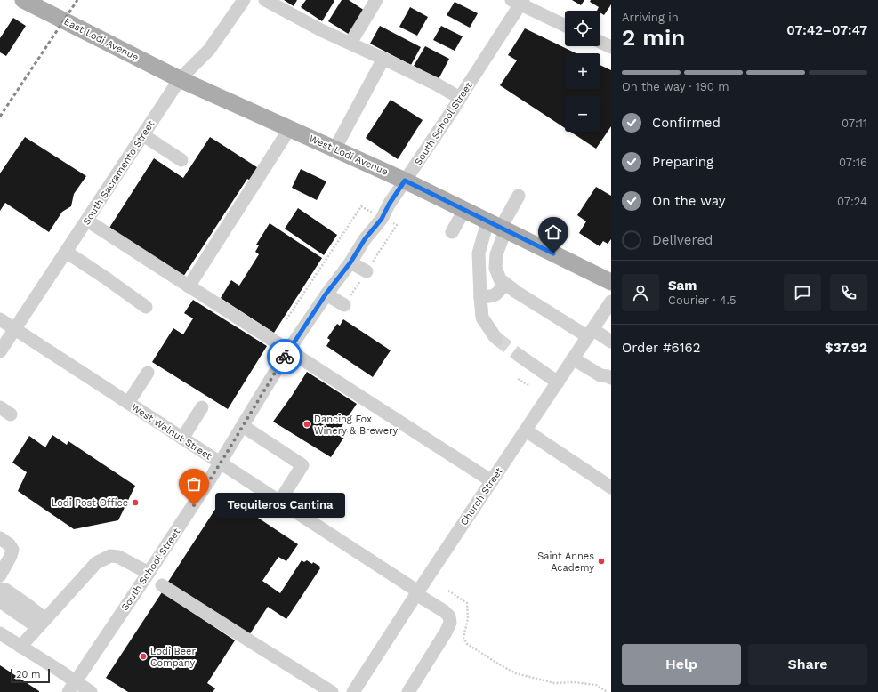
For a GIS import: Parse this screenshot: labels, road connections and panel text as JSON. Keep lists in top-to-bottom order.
{
  "streets": {
    "main road": ["East Lodi Avenue", "West Lodi Avenue"],
    "street": [
      "South School Street",
      "South Sacramento Street",
      "West Walnut Street",
      "Church Street"
    ]
  },
  "crossings": [
    ["East Lodi Avenue", "West Lodi Avenue"],
    ["East Lodi Avenue", "South Sacramento Street"],
    ["South School Street", "West Lodi Avenue"],
    ["South School Street", "West Walnut Street"],
    ["West Lodi Avenue", "South Sacramento Street"],
    ["South Sacramento Street", "West Walnut Street"],
    ["West Walnut Street", "Church Street"]
  ],
  "places": [
    "Dancing Fox Winery & Brewery",
    "Lodi Post Office",
    "Tequileros Cantina",
    "Saint Annes Academy",
    "Lodi Beer Company"
  ],
  "scale_bar": "20 m",
  "page": {
    "heading": ["2 min", "Arriving in", "07:42–07:47"],
    "panel": [
      "Sam",
      "Courier · 4.5",
      "Order #6162",
      "$37.92"
    ],
    "map_buttons": ["+", "−"],
    "bar": "On the way · 190 m",
    "list": [
      ["Confirmed", "07:11"],
      ["Preparing", "07:16"],
      ["On the way", "07:24"],
      "Delivered"
    ],
    "bubble": "Tequileros Cantina",
    "buttons": ["Help", "Share"],
    "scale": "20 m"
  }
}
